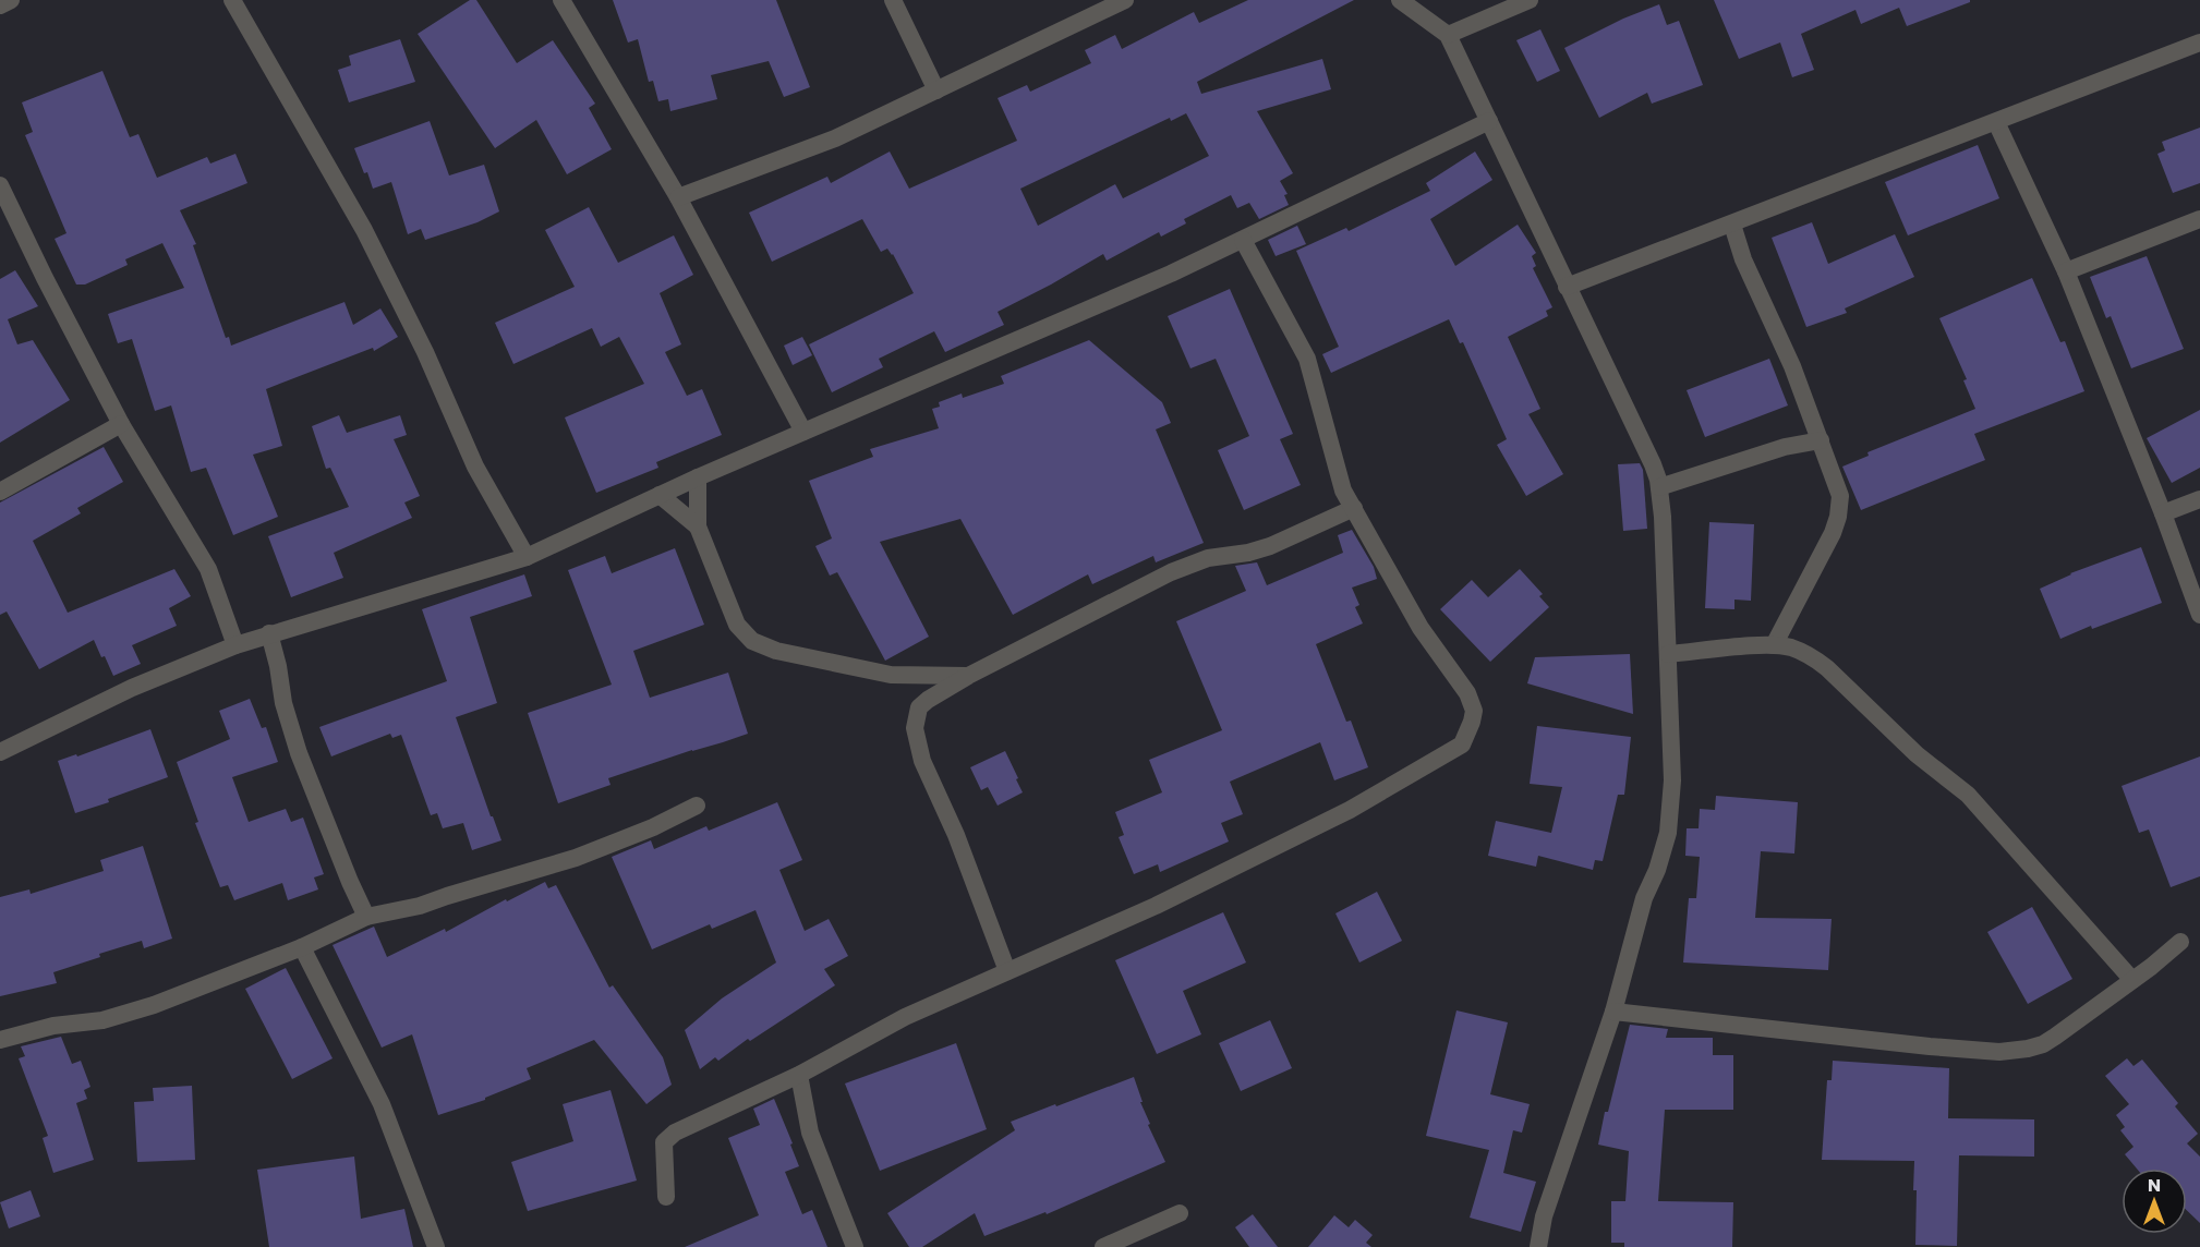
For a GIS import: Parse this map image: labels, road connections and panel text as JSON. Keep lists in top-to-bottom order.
{
  "north": "top"
}
